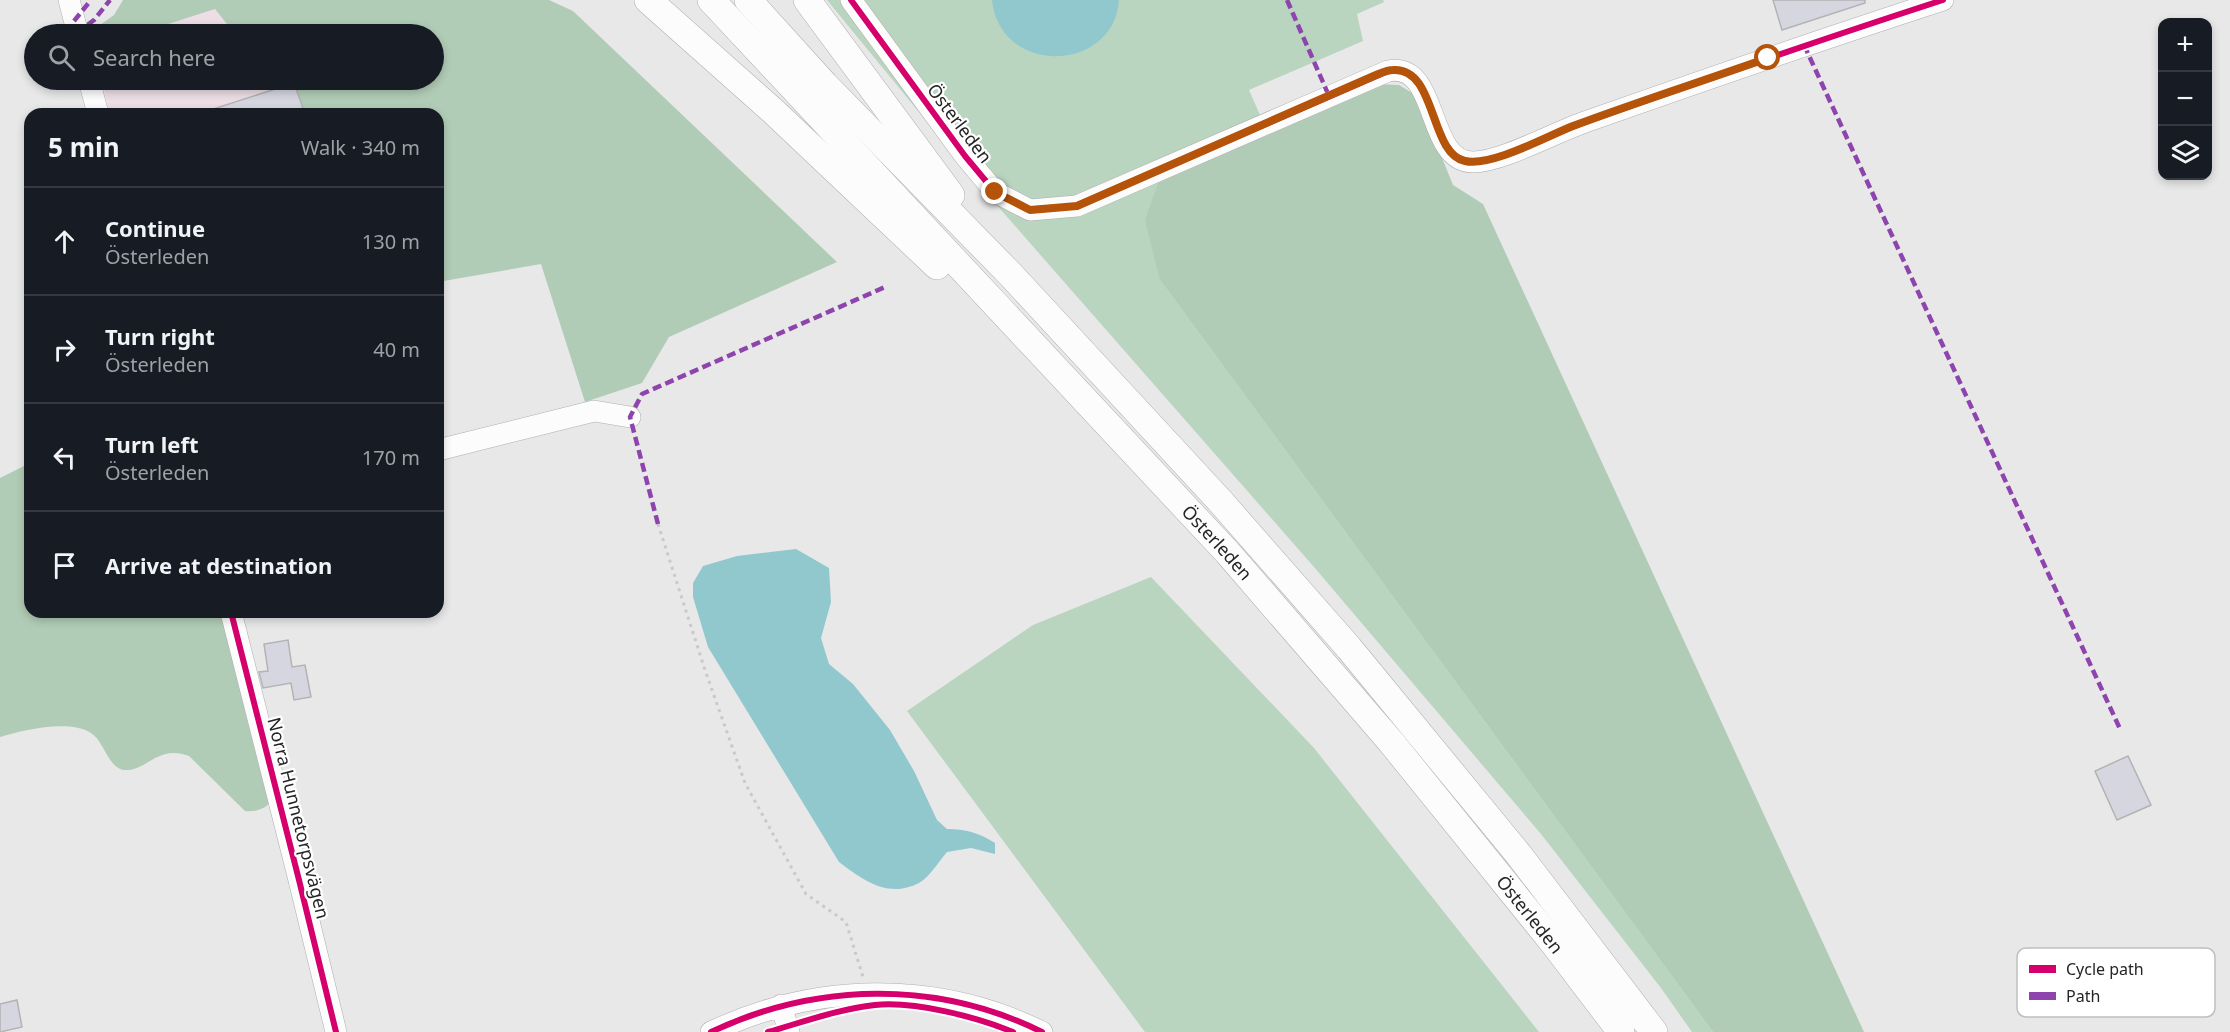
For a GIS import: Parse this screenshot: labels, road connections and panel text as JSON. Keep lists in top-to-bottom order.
{
  "streets": {
    "main road": ["Österleden"],
    "street": ["Norra Hunnetorpsvägen"]
  },
  "legend": ["Cycle path", "Path"],
  "page": {
    "map_buttons": ["+", "−"],
    "search": "Search here",
    "heading": ["5 min", "Walk · 340 m"],
    "list": [
      ["Continue", "Österleden", "130 m"],
      ["Turn right", "Österleden", "40 m"],
      ["Turn left", "Österleden", "170 m"],
      "Arrive at destination"
    ]
  }
}
